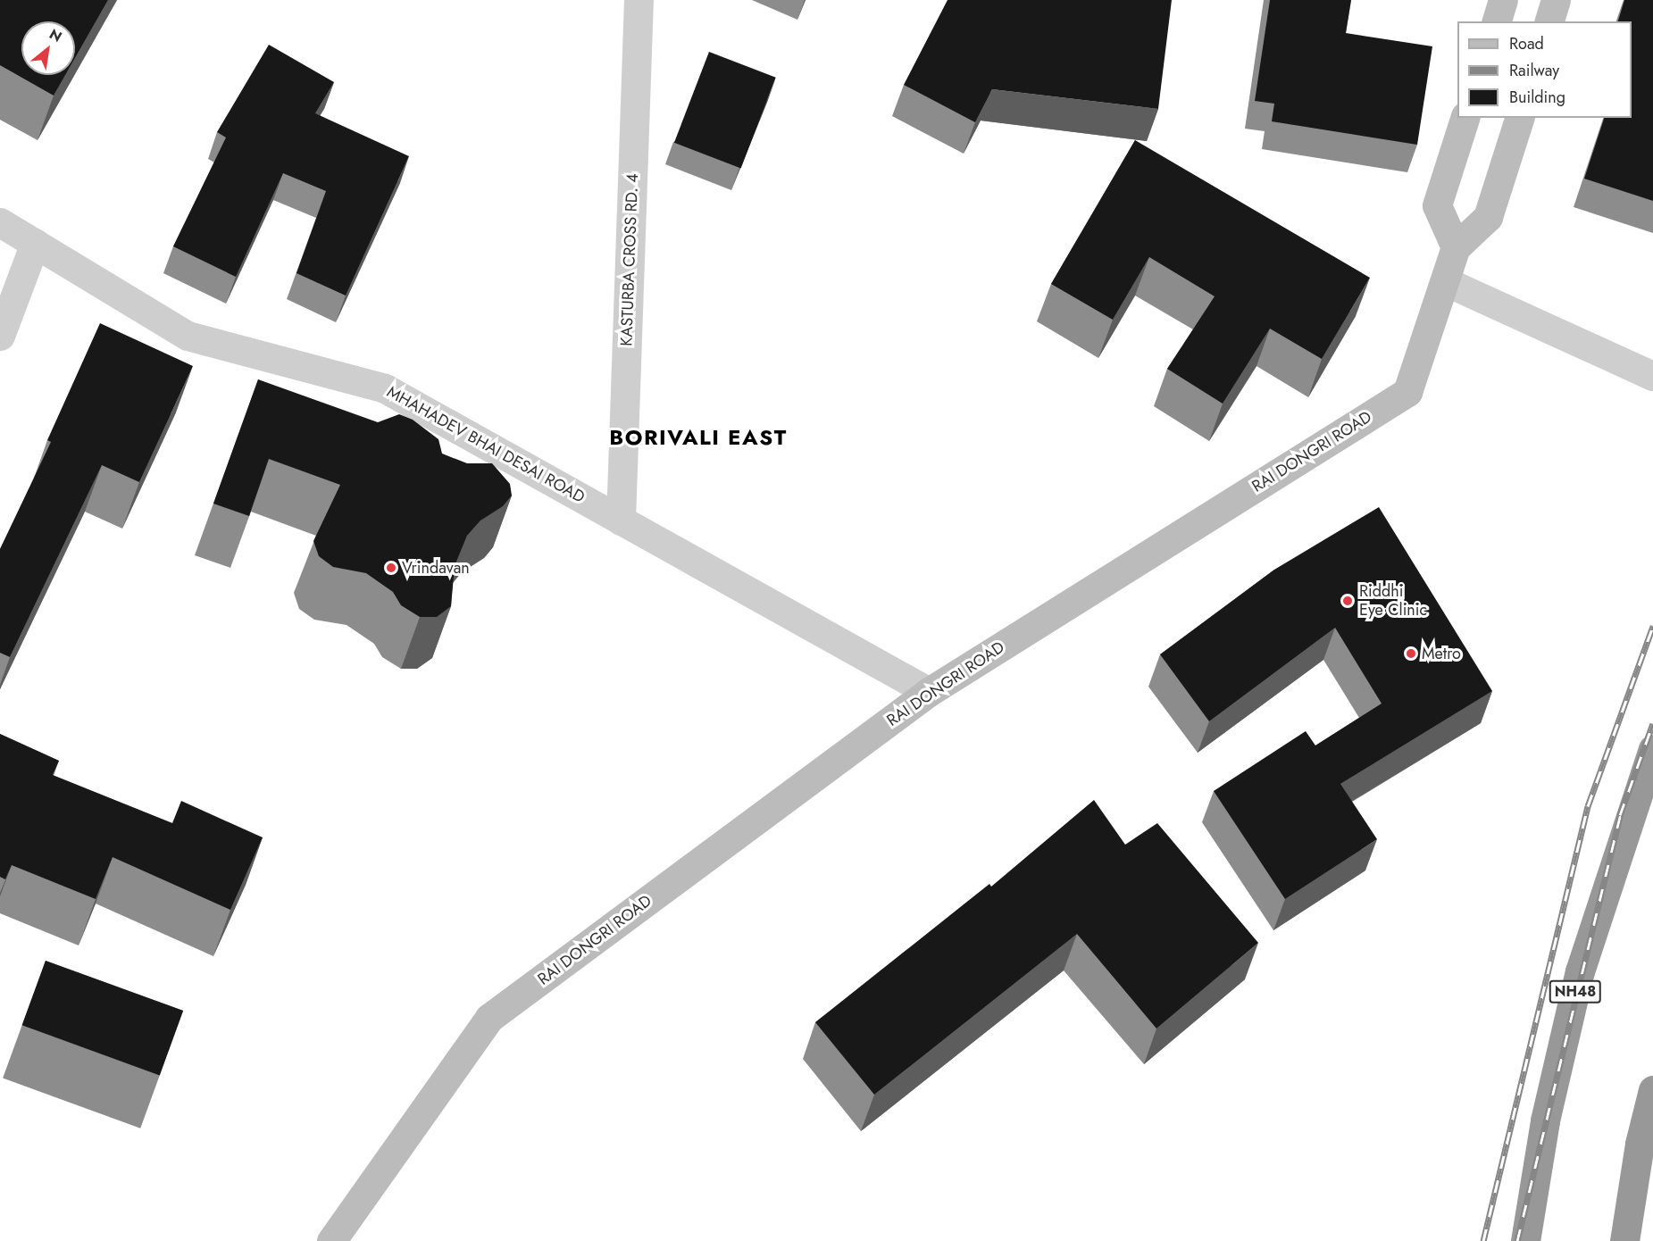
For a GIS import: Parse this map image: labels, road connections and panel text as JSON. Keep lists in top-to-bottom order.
{
  "streets": {
    "highway": ["NH48"],
    "street": ["KASTURBA CROSS RD. 4", "MHAHADEV BHAI DESAI ROAD", "RAI DONGRI ROAD"]
  },
  "crossings": [
    ["KASTURBA CROSS RD. 4", "MHAHADEV BHAI DESAI ROAD"],
    ["MHAHADEV BHAI DESAI ROAD", "RAI DONGRI ROAD"]
  ],
  "districts": ["BORIVALI EAST"],
  "places": ["Vrindavan", "Riddhi Eye Clinic", "Metro"],
  "legend": ["Road", "Railway", "Building"],
  "north": "top right"
}
